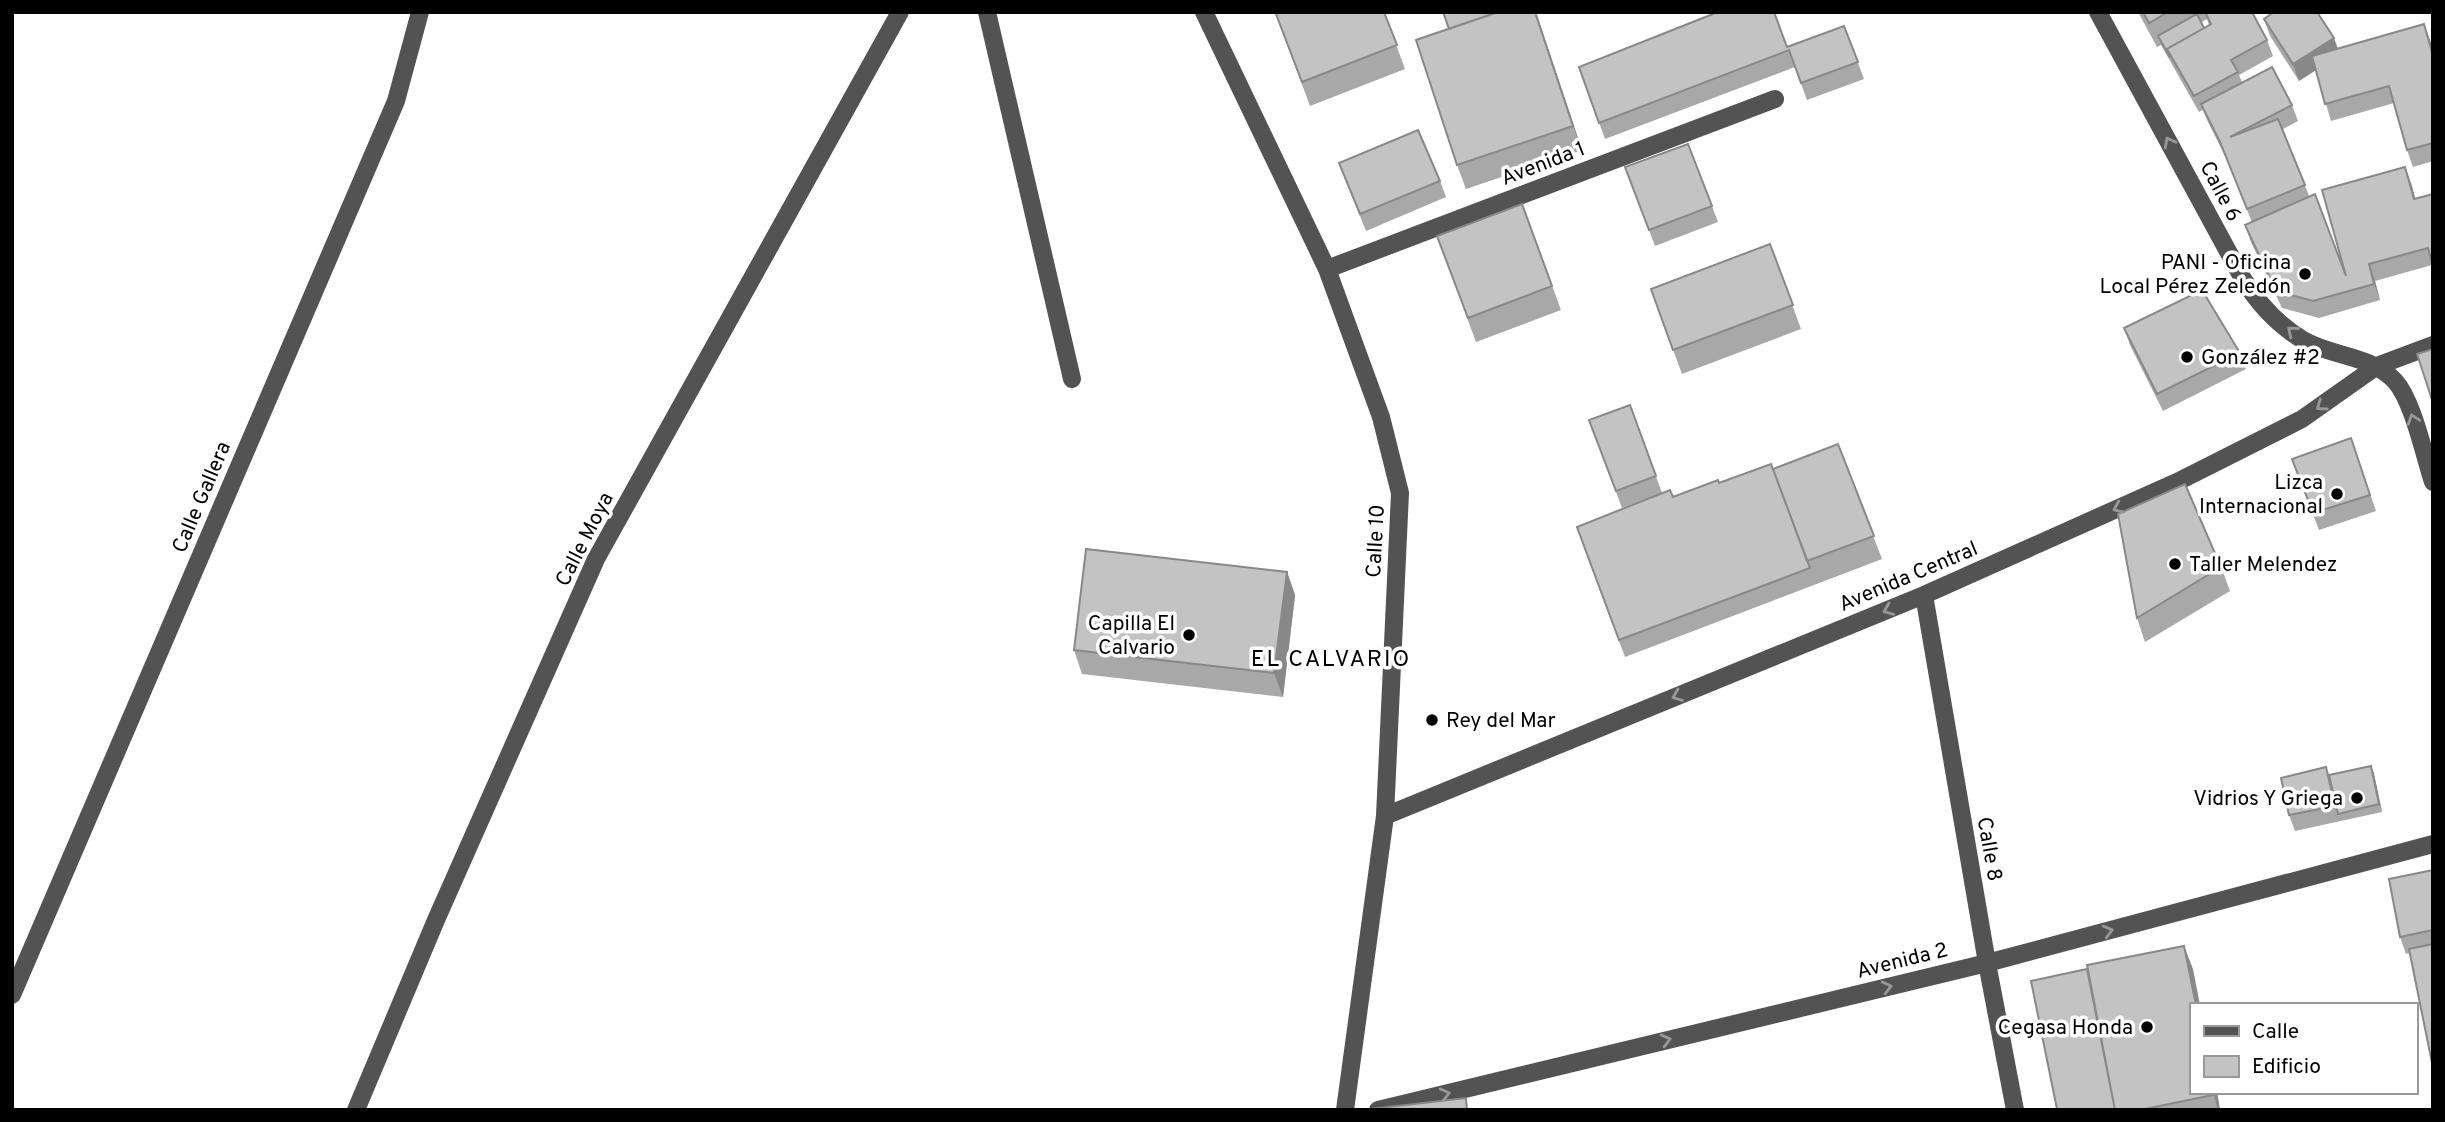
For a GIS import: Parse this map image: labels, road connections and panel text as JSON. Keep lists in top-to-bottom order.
{
  "streets": {
    "street": [
      "Avenida 1",
      "Calle 6",
      "Calle Gallera",
      "Calle Moya",
      "Calle 10",
      "Avenida Central",
      "Calle 8",
      "Avenida 2"
    ]
  },
  "crossings": [
    ["Avenida 1", "Calle 10"],
    ["Calle 6", "Avenida Central"],
    ["Calle 10", "Avenida Central"],
    ["Avenida Central", "Calle 8"],
    ["Calle 8", "Avenida 2"]
  ],
  "one_way": ["Calle 6", "Avenida Central", "Avenida 2"],
  "districts": ["EL CALVARIO"],
  "places": [
    "PANI - Oficina Local Pérez Zeledón",
    "González #2",
    "Lizca Internacional",
    "Taller Melendez",
    "Capilla El Calvario",
    "Rey del Mar",
    "Vidrios Y Griega",
    "Cegasa Honda"
  ],
  "legend": ["Calle", "Edificio"]
}
